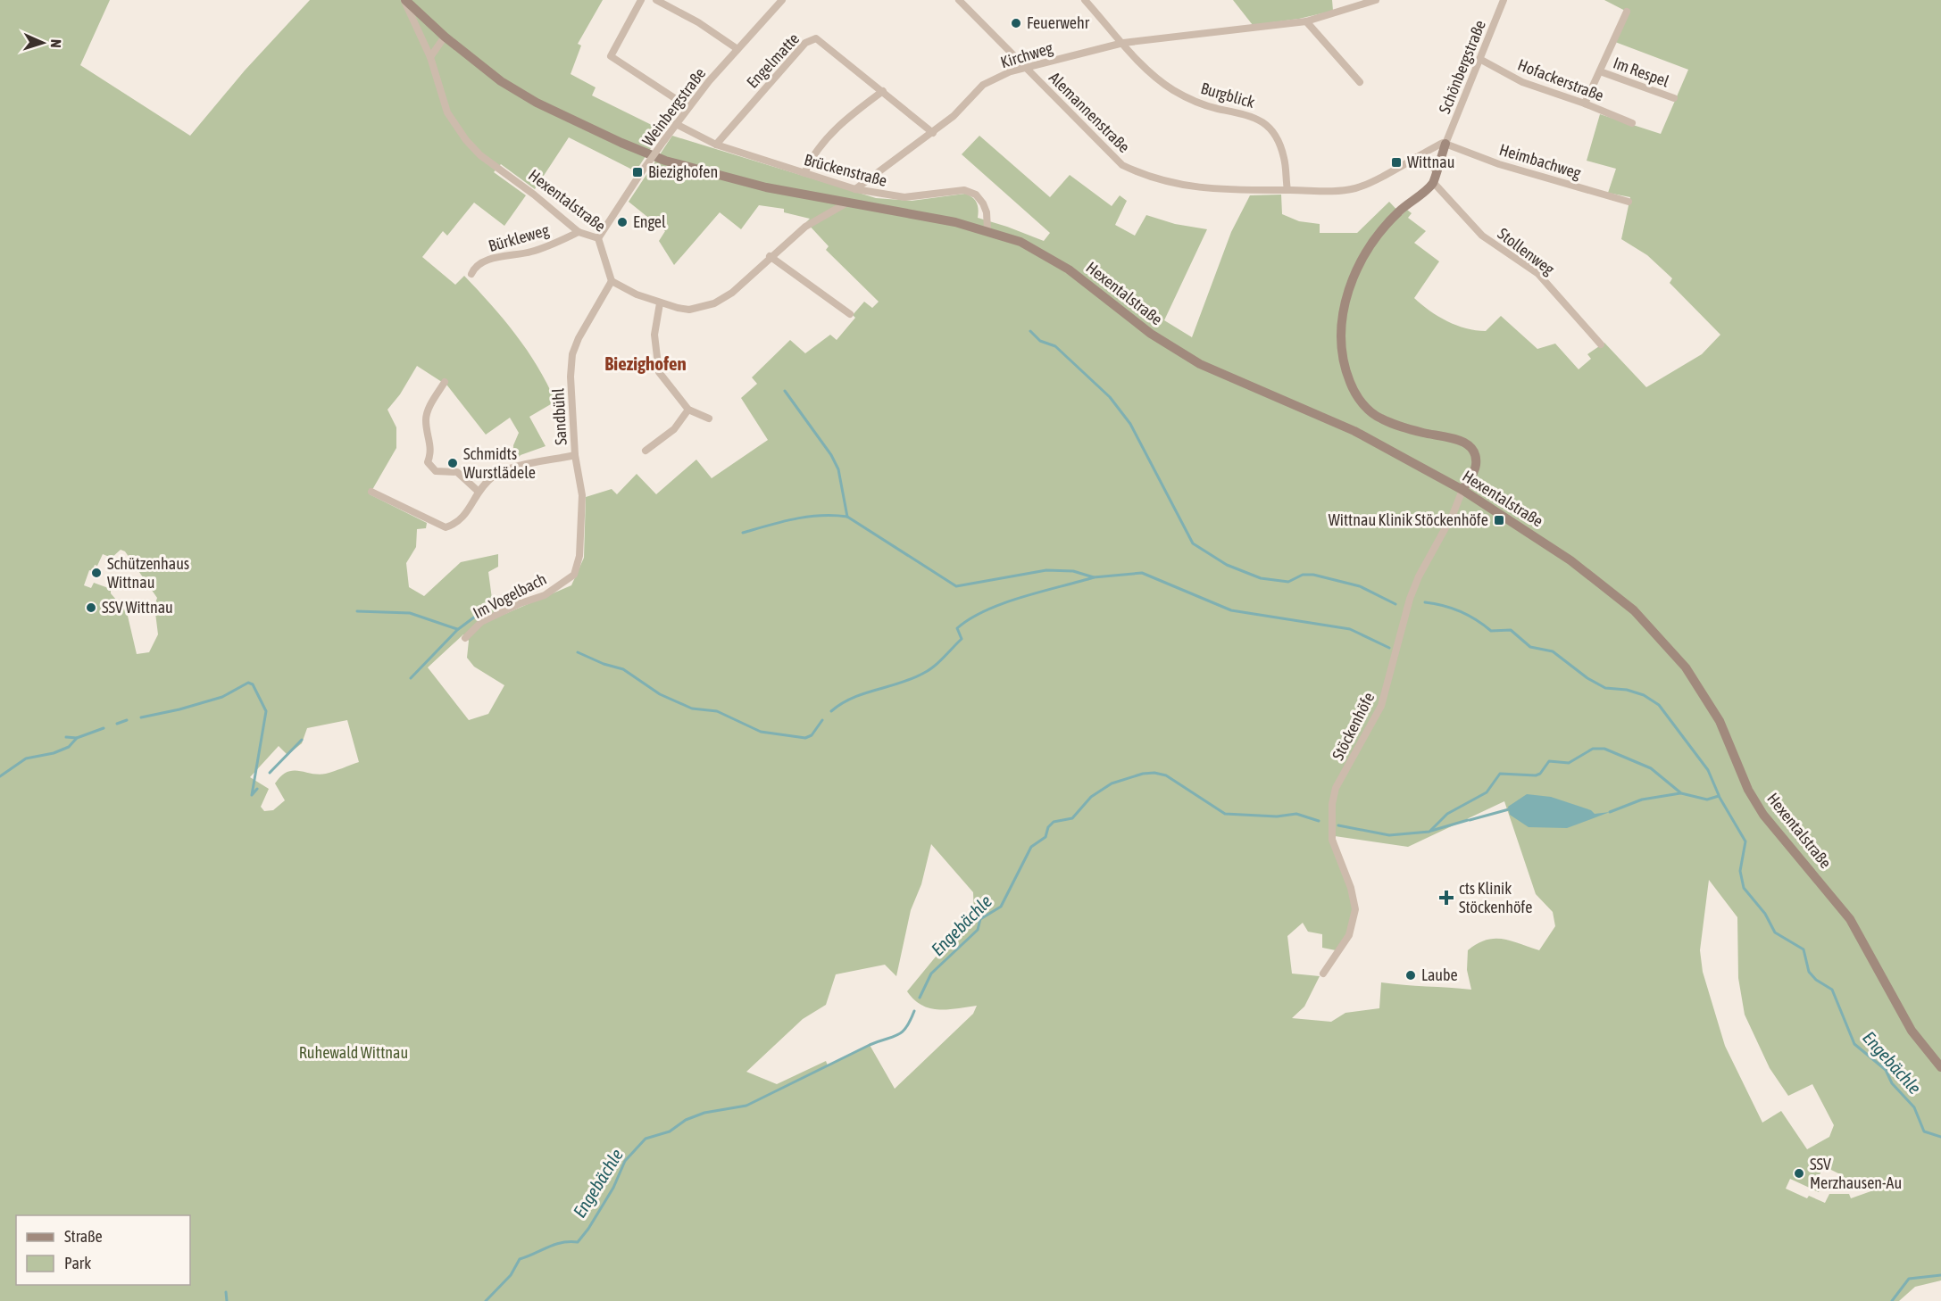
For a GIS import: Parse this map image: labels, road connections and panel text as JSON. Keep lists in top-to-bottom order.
{
  "streets": {
    "main road": ["Hexentalstraße"],
    "street": [
      "Kirchweg",
      "Engelmatte",
      "Schönbergstraße",
      "Im Respel",
      "Hofackerstraße",
      "Burgblick",
      "Weinbergstraße",
      "Alemannenstraße",
      "Heimbachweg",
      "Brückenstraße",
      "Bürkleweg",
      "Stollenweg",
      "Sandbühl",
      "Im Vogelbach",
      "Stöckenhöfe"
    ]
  },
  "crossings": [
    ["Kirchweg", "Engelmatte"],
    ["Kirchweg", "Burgblick"],
    ["Kirchweg", "Alemannenstraße"],
    ["Kirchweg", "Brückenstraße"],
    ["Engelmatte", "Brückenstraße"],
    ["Schönbergstraße", "Hofackerstraße"],
    ["Schönbergstraße", "Alemannenstraße"],
    ["Schönbergstraße", "Heimbachweg"],
    ["Im Respel", "Hofackerstraße"],
    ["Burgblick", "Alemannenstraße"],
    ["Weinbergstraße", "Brückenstraße"],
    ["Weinbergstraße", "Hexentalstraße"],
    ["Alemannenstraße", "Heimbachweg"],
    ["Brückenstraße", "Hexentalstraße"],
    ["Hexentalstraße", "Bürkleweg"],
    ["Hexentalstraße", "Sandbühl"],
    ["Hexentalstraße", "Stöckenhöfe"],
    ["Sandbühl", "Im Vogelbach"]
  ],
  "districts": ["Biezighofen"],
  "water": ["Engebächle"],
  "parks": ["Ruhewald Wittnau"],
  "places": {
    "other": [
      "Feuerwehr",
      "Engel",
      "Schmidts Wurstlädele",
      "Schützenhaus Wittnau",
      "SSV Wittnau",
      "Laube",
      "SSV Merzhausen-Au"
    ],
    "transit": ["Wittnau", "Biezighofen", "Wittnau Klinik Stöckenhöfe"],
    "health": ["cts Klinik Stöckenhöfe"]
  },
  "legend": ["Straße", "Park"],
  "north": "right"
}
